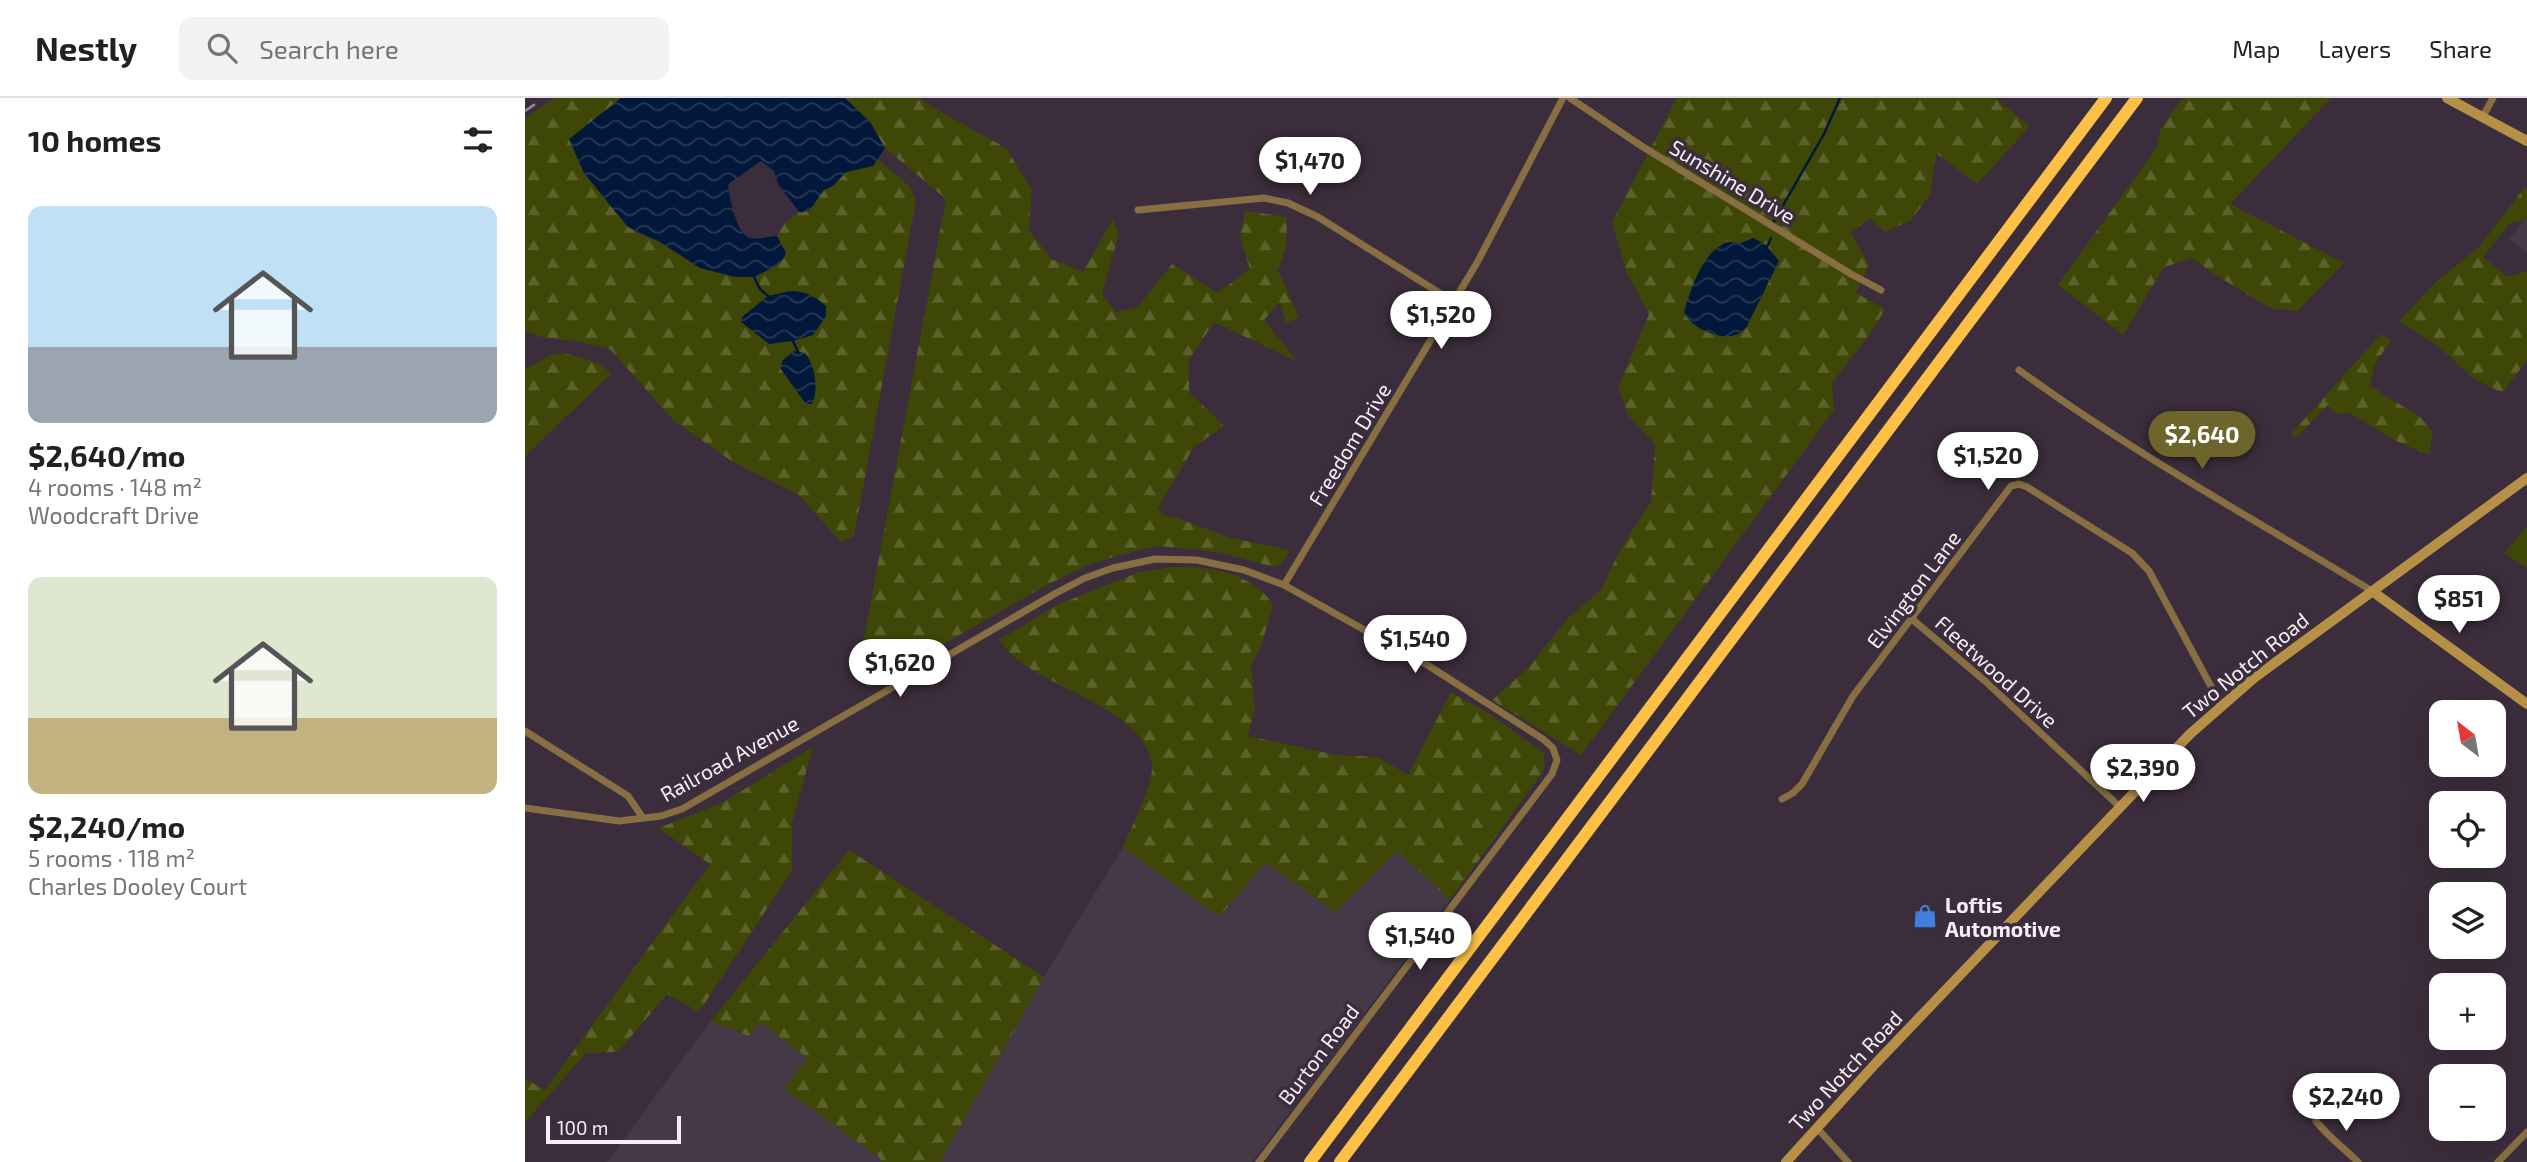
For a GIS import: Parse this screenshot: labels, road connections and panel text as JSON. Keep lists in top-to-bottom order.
{
  "streets": {
    "street": [
      "Sunshine Drive",
      "Freedom Drive",
      "Elvington Lane",
      "Two Notch Road",
      "Fleetwood Drive",
      "Railroad Avenue",
      "Burton Road"
    ]
  },
  "crossings": [
    ["Freedom Drive", "Railroad Avenue"],
    ["Elvington Lane", "Two Notch Road"],
    ["Elvington Lane", "Fleetwood Drive"],
    ["Two Notch Road", "Fleetwood Drive"],
    ["Railroad Avenue", "Burton Road"]
  ],
  "places": {
    "shop": ["Loftis Automotive"]
  },
  "scale_bar": "100 m",
  "north": "top left",
  "page": {
    "header": "Nestly",
    "search": "Search here",
    "nav": ["Map", "Layers", "Share"],
    "heading": "10 homes",
    "price": [
      "$1,470",
      "$1,520",
      "$2,640",
      "$1,520",
      "$851",
      "$1,540",
      "$1,620",
      "$2,390",
      "$1,540",
      "$2,240"
    ],
    "list": [
      {
        "name": "$2,640/mo",
        "note": "4 rooms · 148 m² · Woodcraft Drive"
      },
      {
        "name": "$2,240/mo",
        "note": "5 rooms · 118 m² · Charles Dooley Court"
      }
    ],
    "map_buttons": ["+", "−"],
    "scale": "100 m"
  }
}
